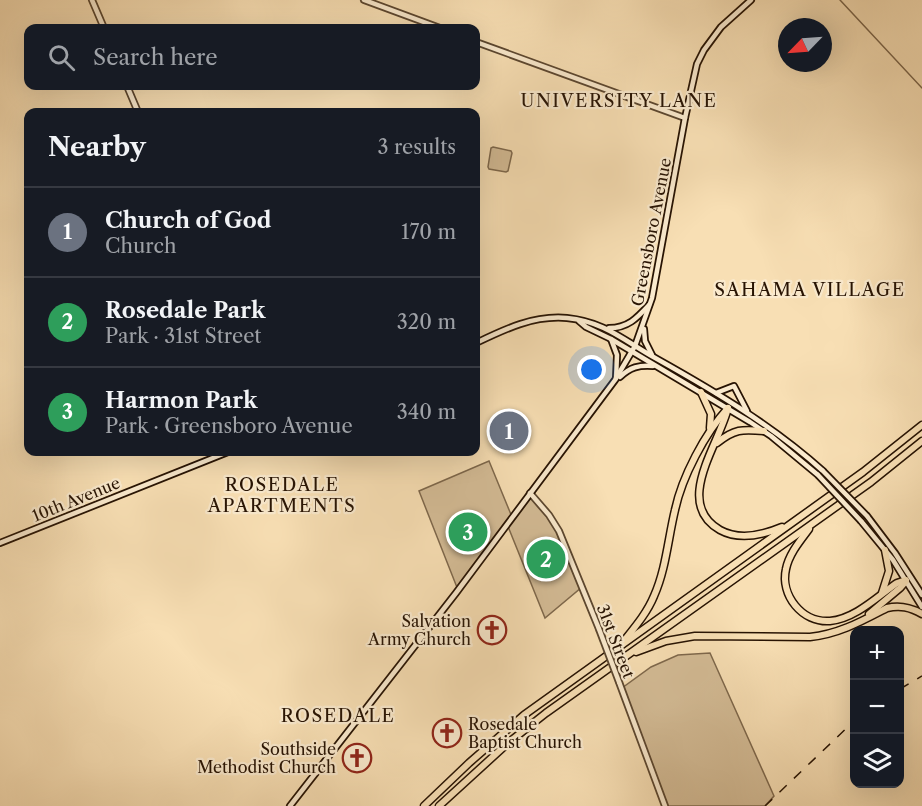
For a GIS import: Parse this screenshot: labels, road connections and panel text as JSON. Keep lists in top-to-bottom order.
{
  "streets": {
    "main road": ["Greensboro Avenue", "10th Avenue", "31st Street"]
  },
  "crossings": [
    ["Greensboro Avenue", "31st Street"]
  ],
  "districts": [
    "UNIVERSITY LANE",
    "SAHAMA VILLAGE",
    "ROSEDALE APARTMENTS",
    "ROSEDALE"
  ],
  "places": {
    "church": ["Salvation Army Church", "Rosedale Baptist Church", "Southside Methodist Church"]
  },
  "north": "bottom left",
  "page": {
    "search": "Search here",
    "heading": ["Nearby", "3 results"],
    "list": [
      {
        "mark": "1",
        "name": "Church of God",
        "note": "Church",
        "value": "170 m"
      },
      {
        "mark": "2",
        "name": "Rosedale Park",
        "note": "Park · 31st Street",
        "value": "320 m"
      },
      {
        "mark": "3",
        "name": "Harmon Park",
        "note": "Park · Greensboro Avenue",
        "value": "340 m"
      }
    ],
    "pins": ["1", "3", "2"],
    "map_buttons": ["+", "−"]
  }
}
